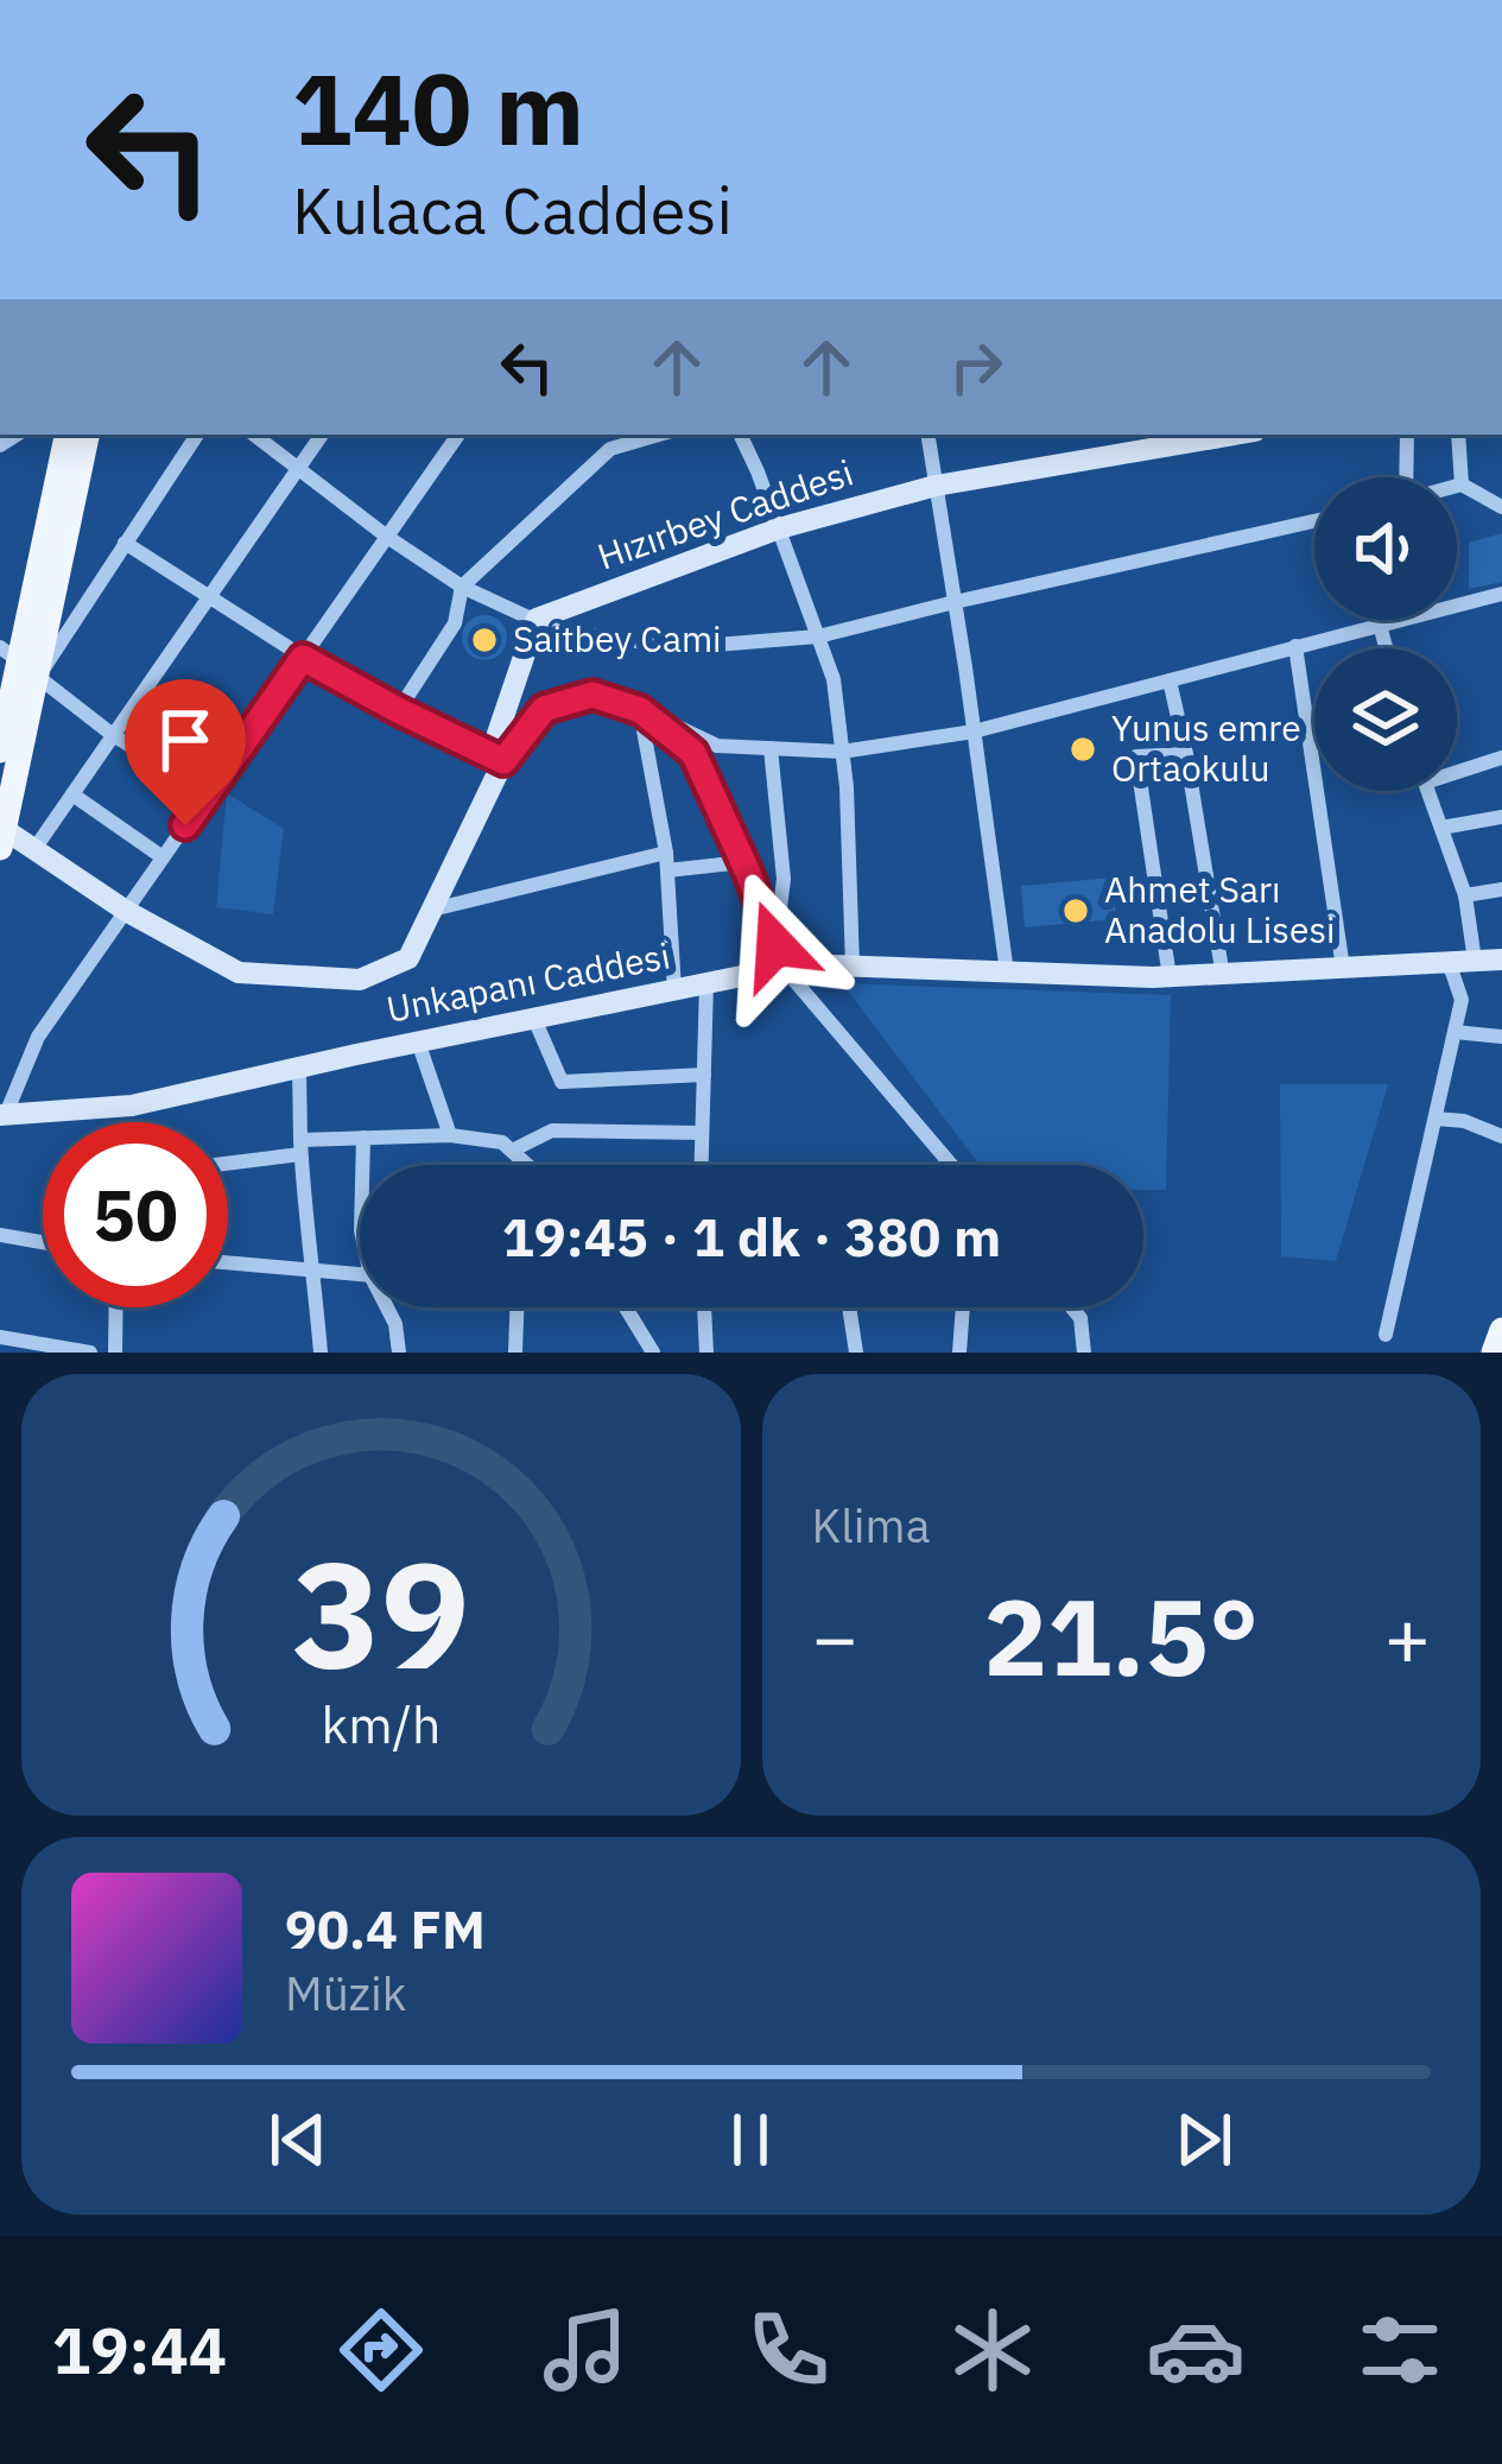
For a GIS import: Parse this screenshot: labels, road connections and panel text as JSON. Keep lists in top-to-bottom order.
{
  "streets": {
    "main road": ["Hızırbey Caddesi", "Unkapanı Caddesi"]
  },
  "places": ["Saitbey Cami", "Yunus emre Ortaokulu", "Ahmet Sarı Anadolu Lisesi"],
  "page": {
    "turn": ["140 m", "Kulaca Caddesi"],
    "limit": "50",
    "trip": "19:45 · 1 dk · 380 m",
    "tile": "Klima",
    "heat": ["−", "21.5°", "+"],
    "song": ["90.4 FM", "Müzik"],
    "tabs": "19:44",
    "gauge": ["39", "km/h"]
  }
}
